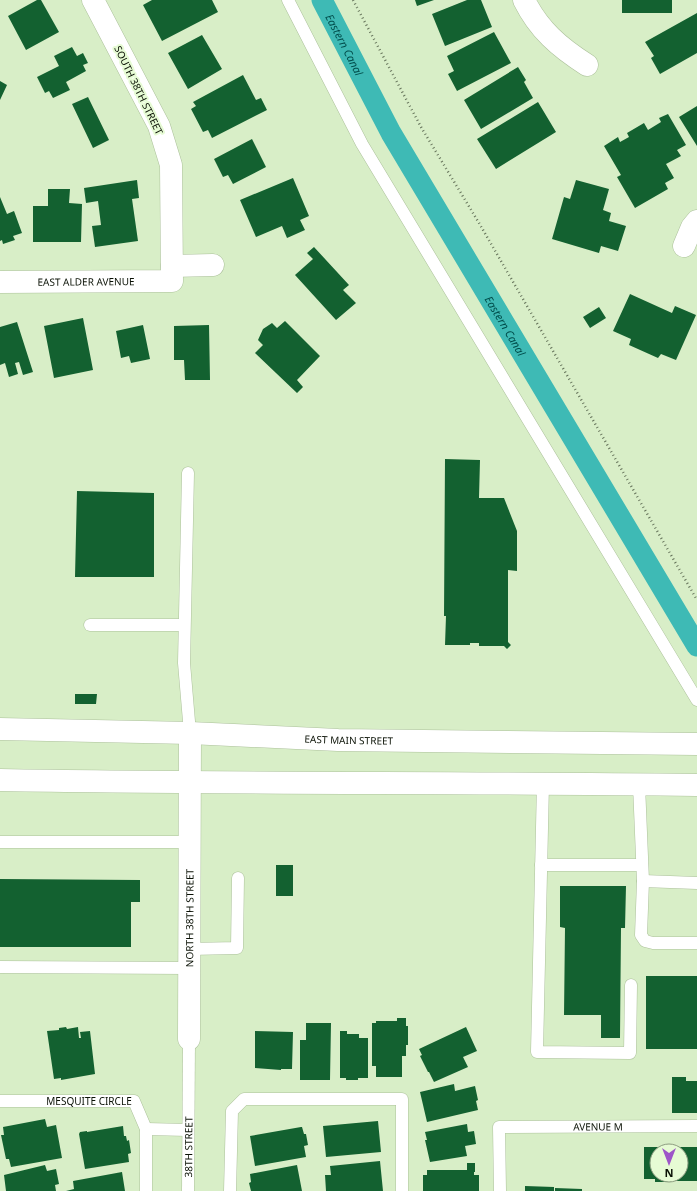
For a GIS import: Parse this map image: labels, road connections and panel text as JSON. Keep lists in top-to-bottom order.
{
  "streets": {
    "main road": [
      "SOUTH 38TH STREET",
      "EAST ALDER AVENUE",
      "EAST MAIN STREET",
      "NORTH 38TH STREET"
    ],
    "lane": ["MESQUITE CIRCLE", "AVENUE M", "38TH STREET"]
  },
  "crossings": [
    ["SOUTH 38TH STREET", "EAST ALDER AVENUE"],
    ["EAST MAIN STREET", "NORTH 38TH STREET"],
    ["NORTH 38TH STREET", "38TH STREET"]
  ],
  "water": ["Eastern Canal"],
  "north": "bottom"
}
